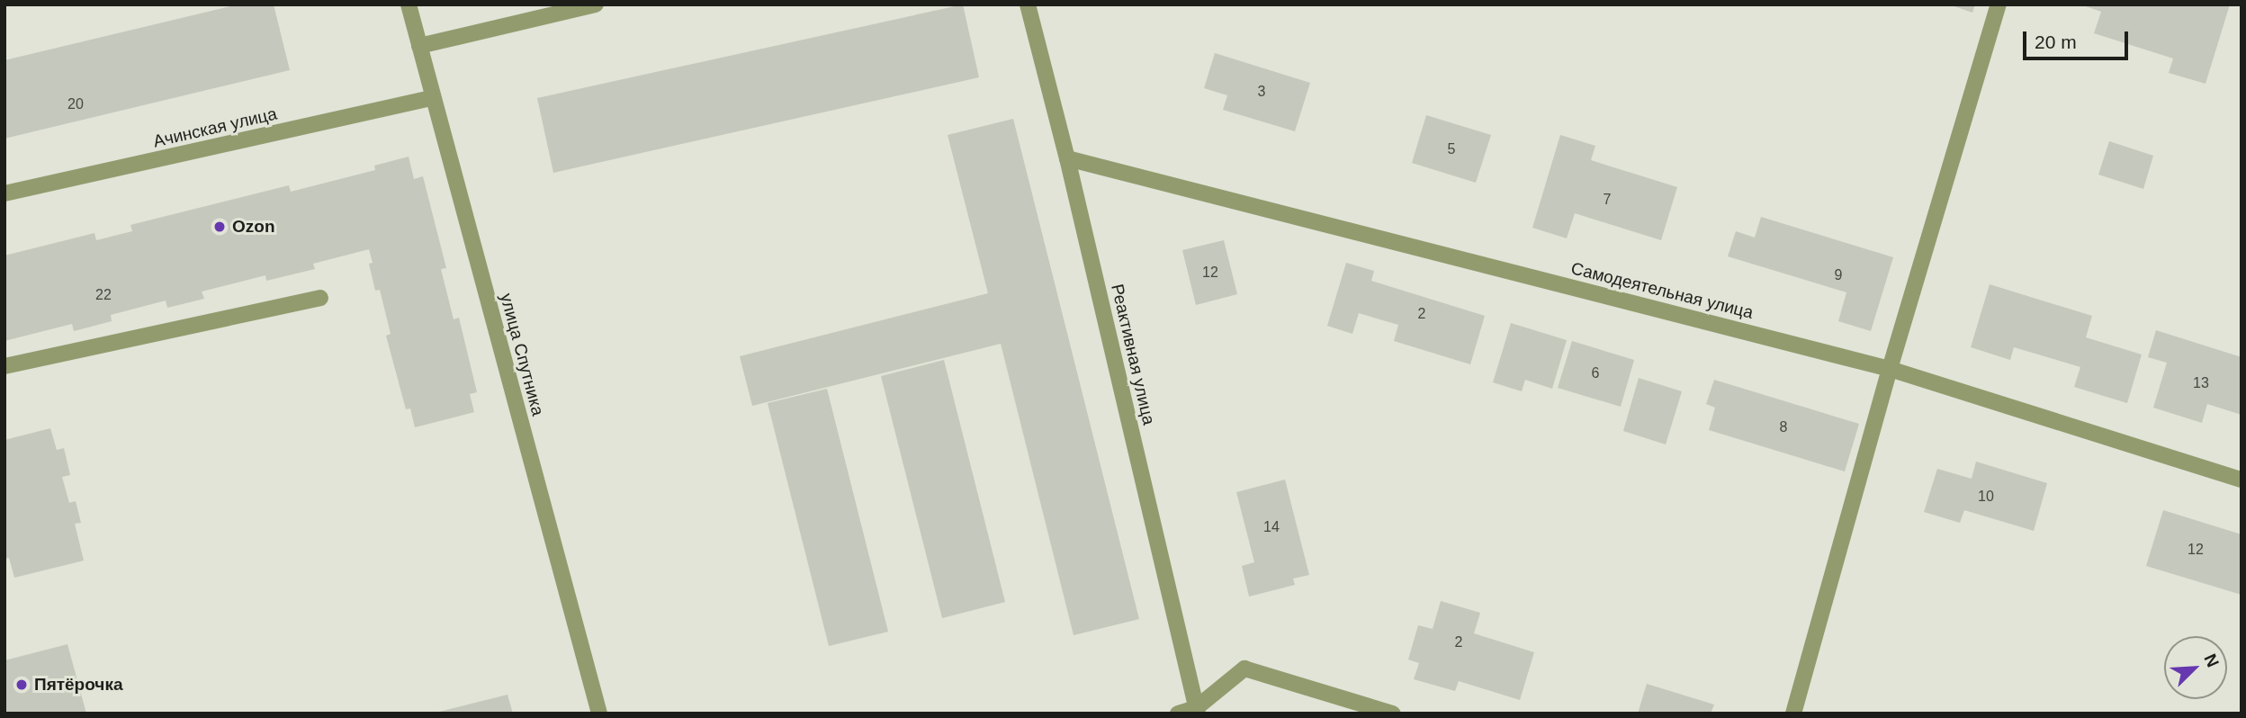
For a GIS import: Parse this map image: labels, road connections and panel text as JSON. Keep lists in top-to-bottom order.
{
  "streets": {
    "street": [
      "Ачинская улица",
      "Самодеятельная улица",
      "улица Спутника",
      "Реактивная улица"
    ]
  },
  "crossings": [
    ["Ачинская улица", "улица Спутника"],
    ["Самодеятельная улица", "Реактивная улица"]
  ],
  "places": ["Ozon", "Пятёрочка"],
  "house_numbers": [
    "3",
    "20",
    "5",
    "7",
    "12",
    "9",
    "22",
    "2",
    "6",
    "13",
    "8",
    "10",
    "14",
    "12",
    "2"
  ],
  "scale_bar": "20 m",
  "north": "top right"
}
